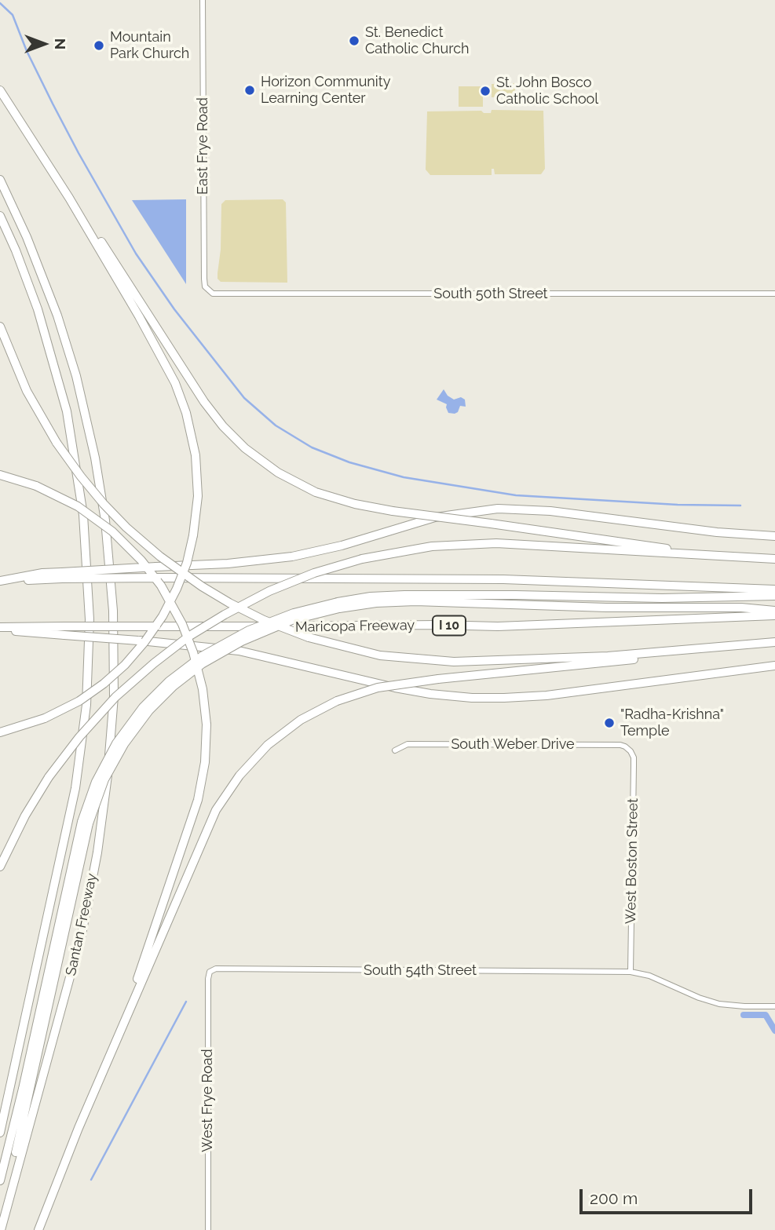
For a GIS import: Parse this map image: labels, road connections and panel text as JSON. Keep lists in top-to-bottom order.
{
  "streets": {
    "highway": ["I 10", "Maricopa Freeway", "Santan Freeway"],
    "street": [
      "East Frye Road",
      "South 50th Street",
      "South Weber Drive",
      "West Boston Street",
      "South 54th Street",
      "West Frye Road"
    ]
  },
  "crossings": [
    ["East Frye Road", "South 50th Street"],
    ["South Weber Drive", "West Boston Street"],
    ["West Boston Street", "South 54th Street"],
    ["South 54th Street", "West Frye Road"]
  ],
  "places": [
    "St. Benedict Catholic Church",
    "Mountain Park Church",
    "Horizon Community Learning Center",
    "St. John Bosco Catholic School",
    "\"Radha-Krishna\" Temple"
  ],
  "scale_bar": "200 m",
  "north": "right"
}
